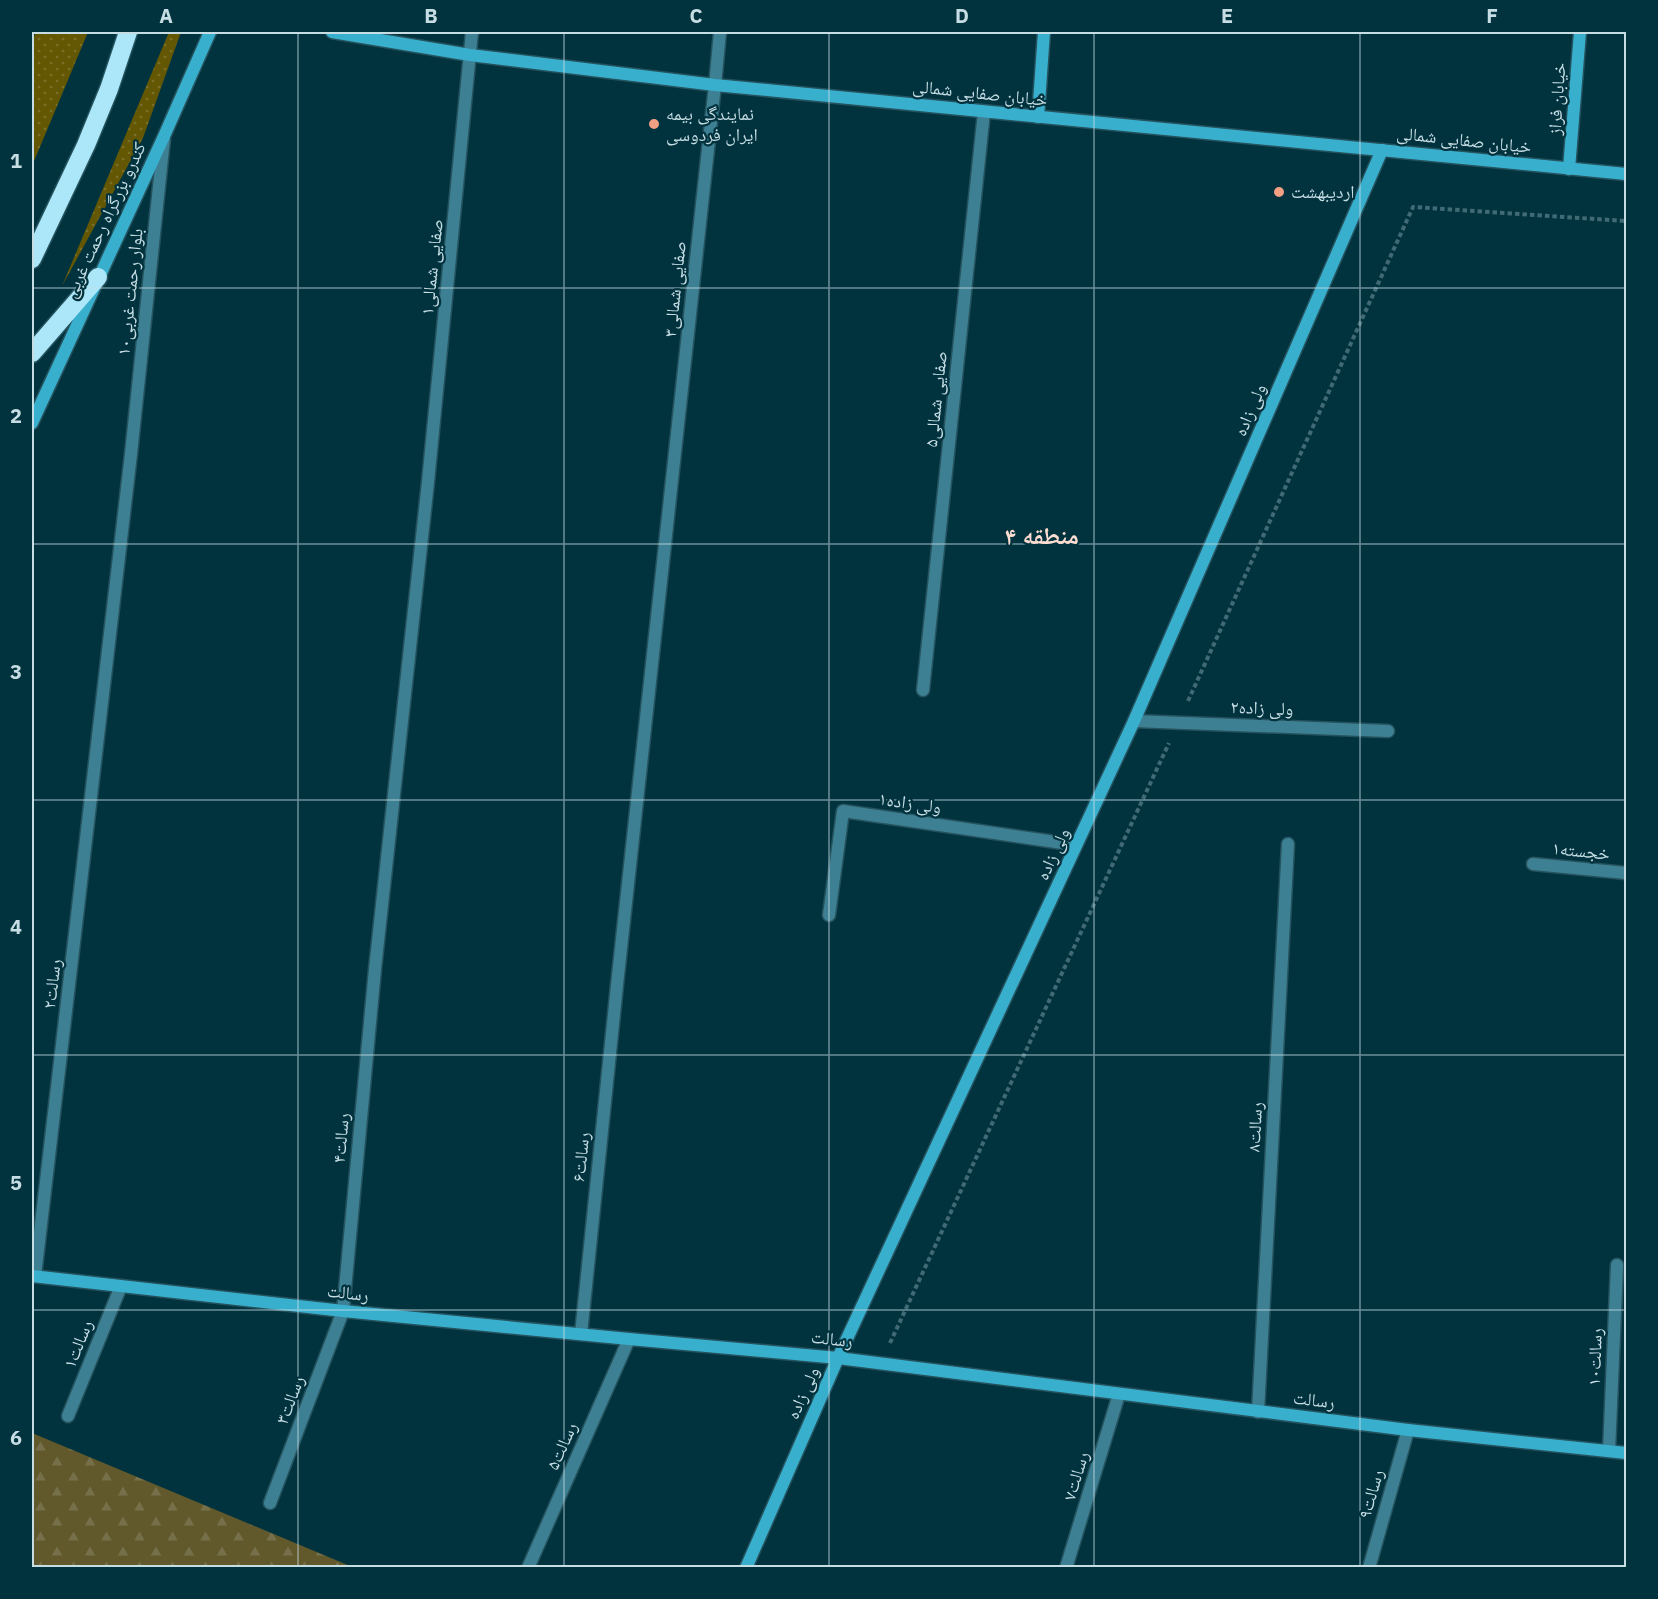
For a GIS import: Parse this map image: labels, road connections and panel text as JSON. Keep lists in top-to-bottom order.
{
  "streets": {
    "street": [
      "خیابان صفایی شمالی",
      "خیابان فراز",
      "کندرو بزرگراه رحمت غربی",
      "صفایی شمالی۱",
      "صفایی شمالی۳",
      "بلوار رحمت غربی۱۰",
      "صفایی شمالی۵",
      "ولی زاده",
      "ولی زاده۲",
      "ولی زاده۱",
      "خجسته۱",
      "رسالت۲",
      "رسالت۸",
      "رسالت۴",
      "رسالت۶",
      "رسالت",
      "رسالت۱",
      "رسالت۱۰",
      "رسالت۳",
      "رسالت۵",
      "رسالت۷",
      "رسالت۹"
    ]
  },
  "crossings": [
    ["خیابان صفایی شمالی", "خیابان فراز"],
    ["خیابان صفایی شمالی", "صفایی شمالی۱"],
    ["خیابان صفایی شمالی", "صفایی شمالی۳"],
    ["خیابان صفایی شمالی", "صفایی شمالی۵"],
    ["خیابان صفایی شمالی", "ولی زاده"],
    ["کندرو بزرگراه رحمت غربی", "بلوار رحمت غربی۱۰"],
    ["صفایی شمالی۱", "رسالت۴"],
    ["صفایی شمالی۳", "رسالت۶"],
    ["بلوار رحمت غربی۱۰", "رسالت۲"],
    ["ولی زاده", "ولی زاده۲"],
    ["ولی زاده", "ولی زاده۱"],
    ["ولی زاده", "رسالت"],
    ["رسالت۲", "رسالت"],
    ["رسالت۸", "رسالت"],
    ["رسالت۴", "رسالت"],
    ["رسالت۴", "رسالت۳"],
    ["رسالت۶", "رسالت"],
    ["رسالت", "رسالت۱"],
    ["رسالت", "رسالت۱۰"],
    ["رسالت", "رسالت۳"],
    ["رسالت", "رسالت۵"],
    ["رسالت", "رسالت۷"],
    ["رسالت", "رسالت۹"]
  ],
  "districts": ["منطقه ۴"],
  "places": ["نمایندگی بیمه ایران فردوسی", "اردیبهشت"],
  "grid": {
    "columns": [
      "A",
      "B",
      "C",
      "D",
      "E",
      "F"
    ],
    "rows": [
      "1",
      "2",
      "3",
      "4",
      "5",
      "6"
    ]
  }
}
